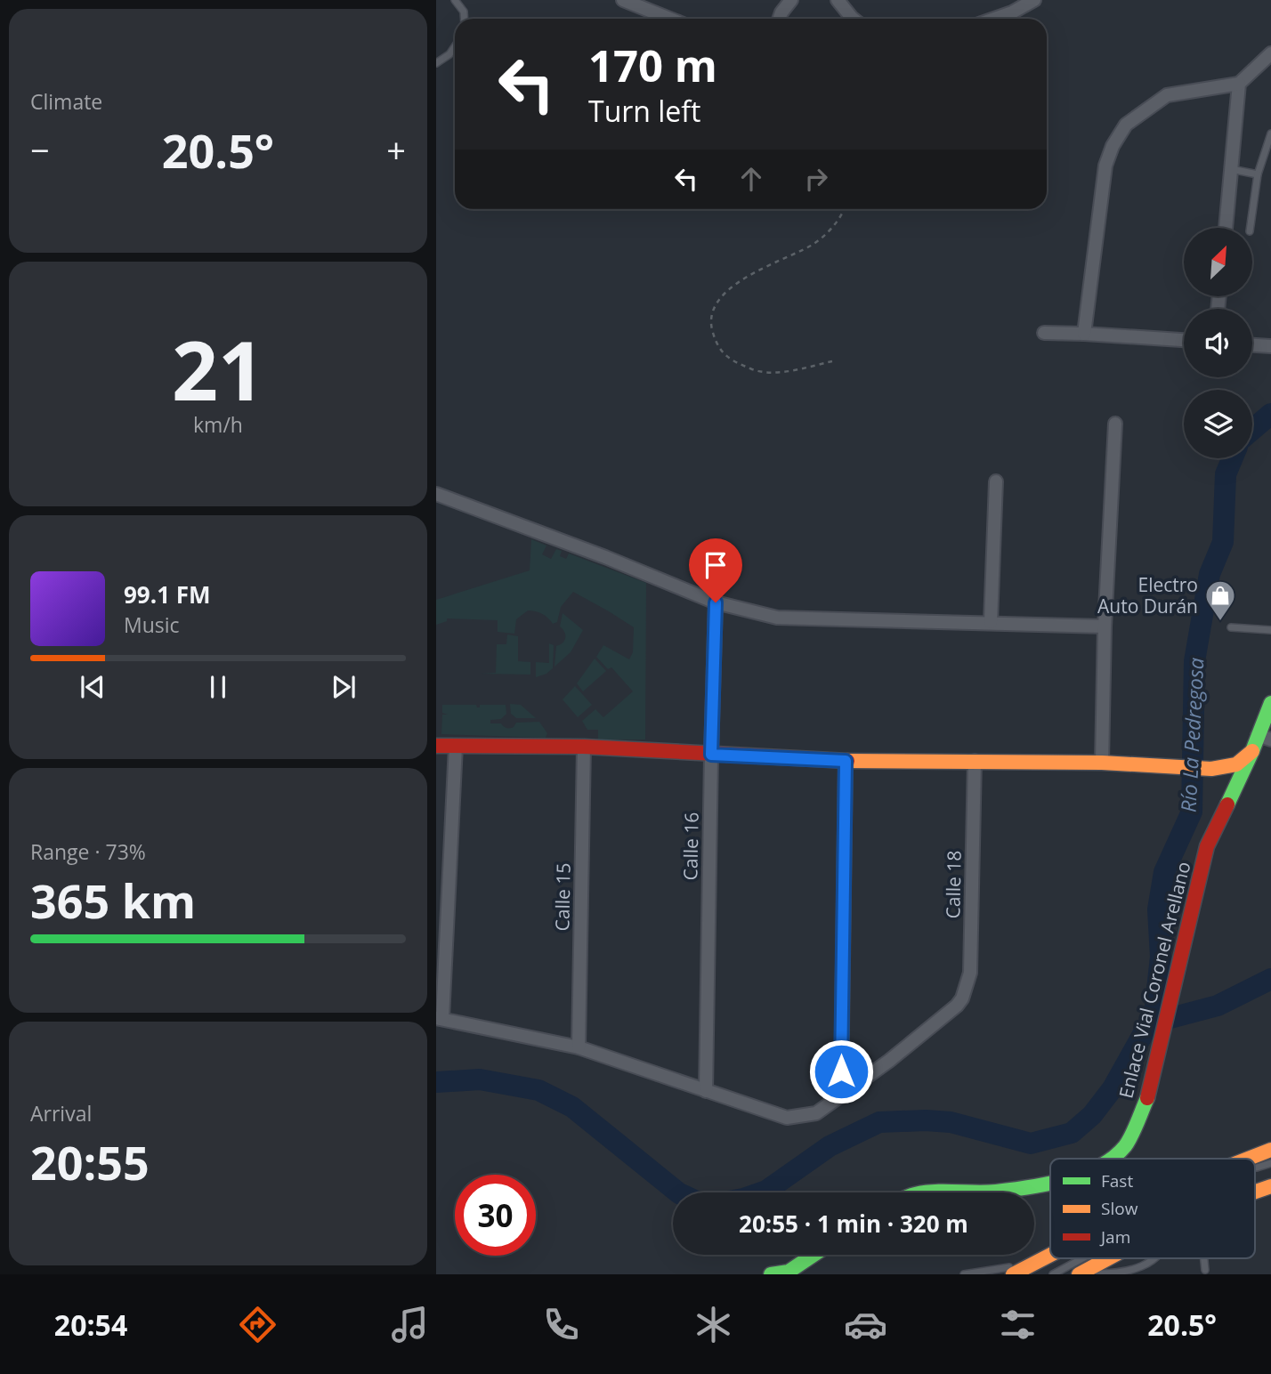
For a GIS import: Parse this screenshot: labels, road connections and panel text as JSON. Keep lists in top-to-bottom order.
{
  "streets": {
    "main road": ["Enlace Vial Coronel Arellano"],
    "street": ["Calle 16", "Calle 18", "Calle 15"]
  },
  "water": ["Río La Pedregosa"],
  "places": {
    "shop": ["Electro Auto Durán"]
  },
  "legend": ["Fast", "Slow", "Jam"],
  "north": "top right",
  "page": {
    "tile": [
      "Climate",
      ["21", "km/h"],
      ["Range · 73%", "365 km"],
      ["Arrival", "20:55"]
    ],
    "turn": ["170 m", "Turn left"],
    "heat": ["−", "20.5°", "+"],
    "song": ["99.1 FM", "Music"],
    "limit": "30",
    "trip": "20:55 · 1 min · 320 m",
    "tabs": ["20:54", "20.5°"]
  }
}
